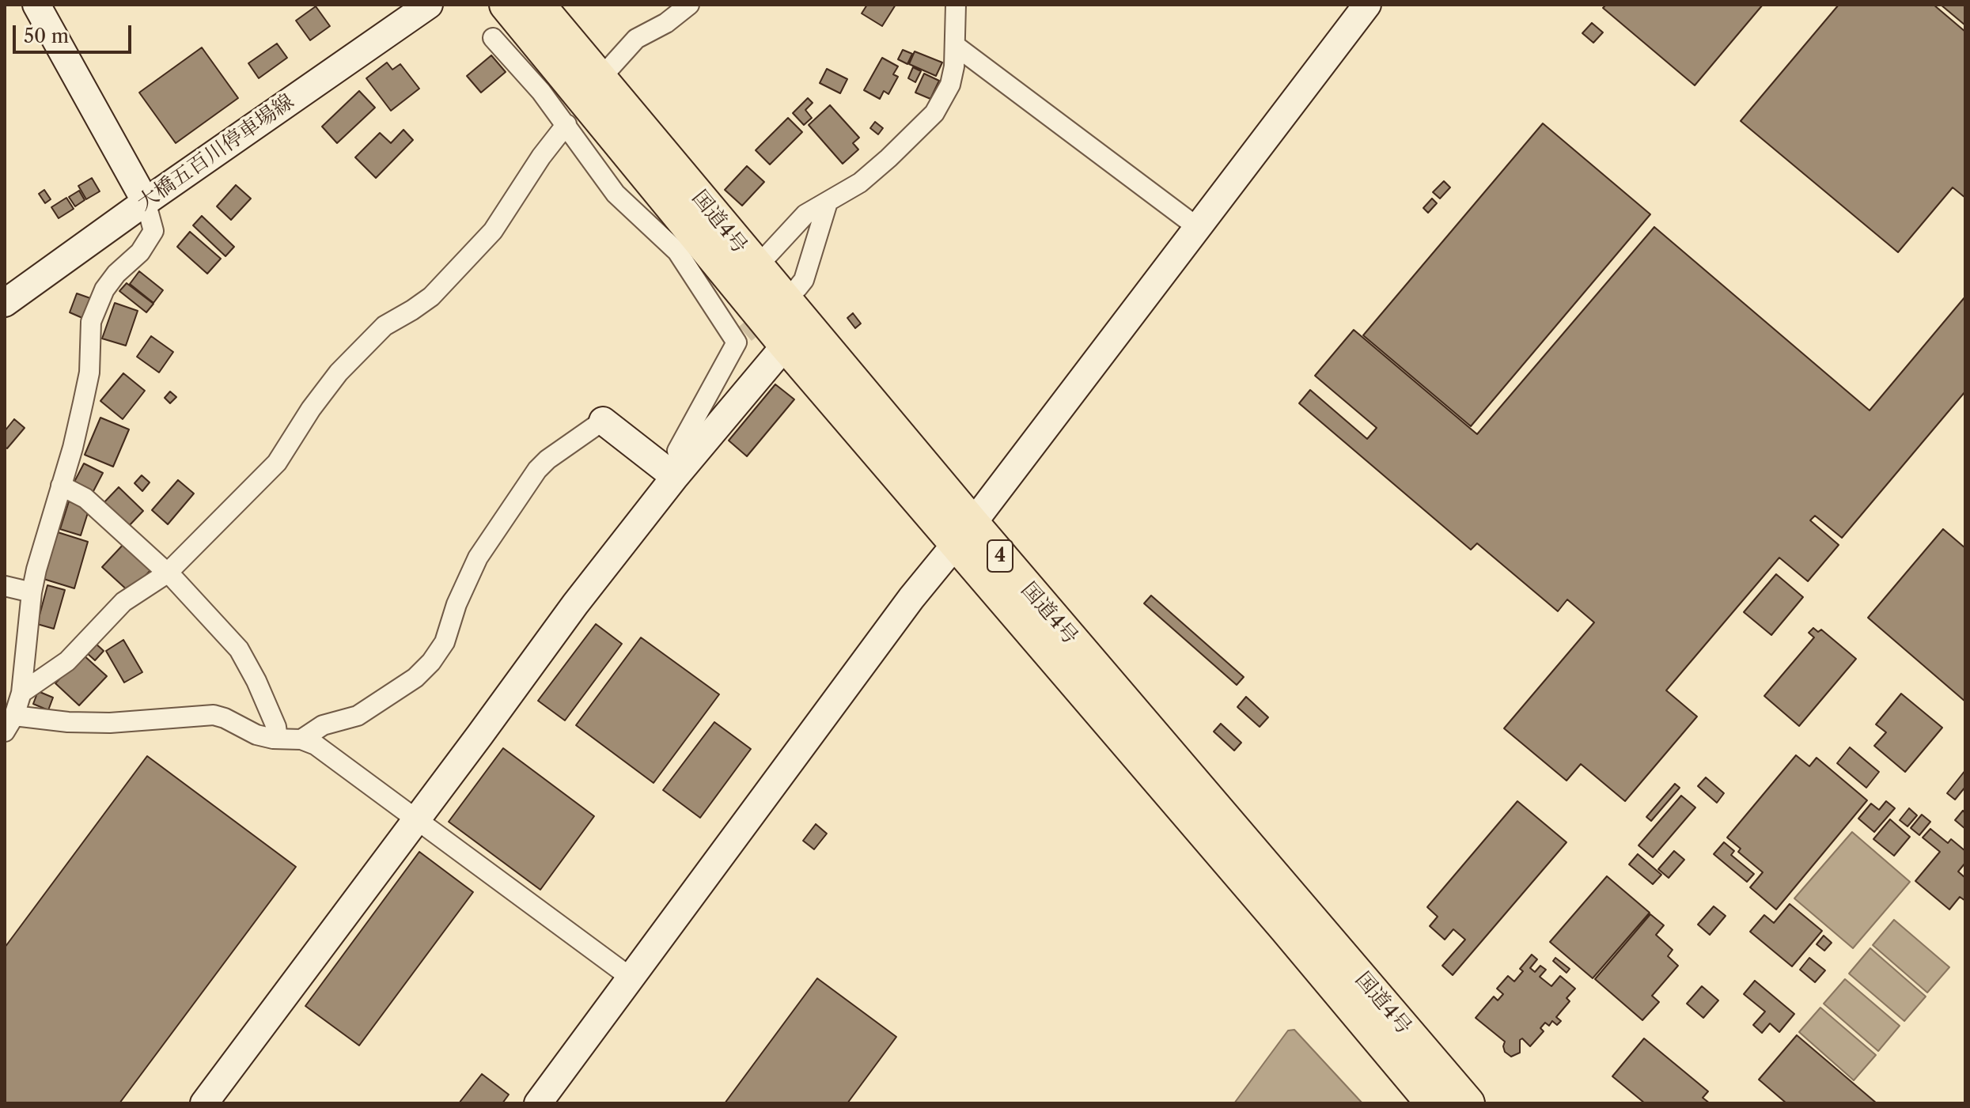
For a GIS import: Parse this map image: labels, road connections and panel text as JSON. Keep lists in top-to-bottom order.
{
  "streets": {
    "highway": ["国道4号", "4"],
    "street": ["大橋五百川停車場線"]
  },
  "scale_bar": "50 m"
}
